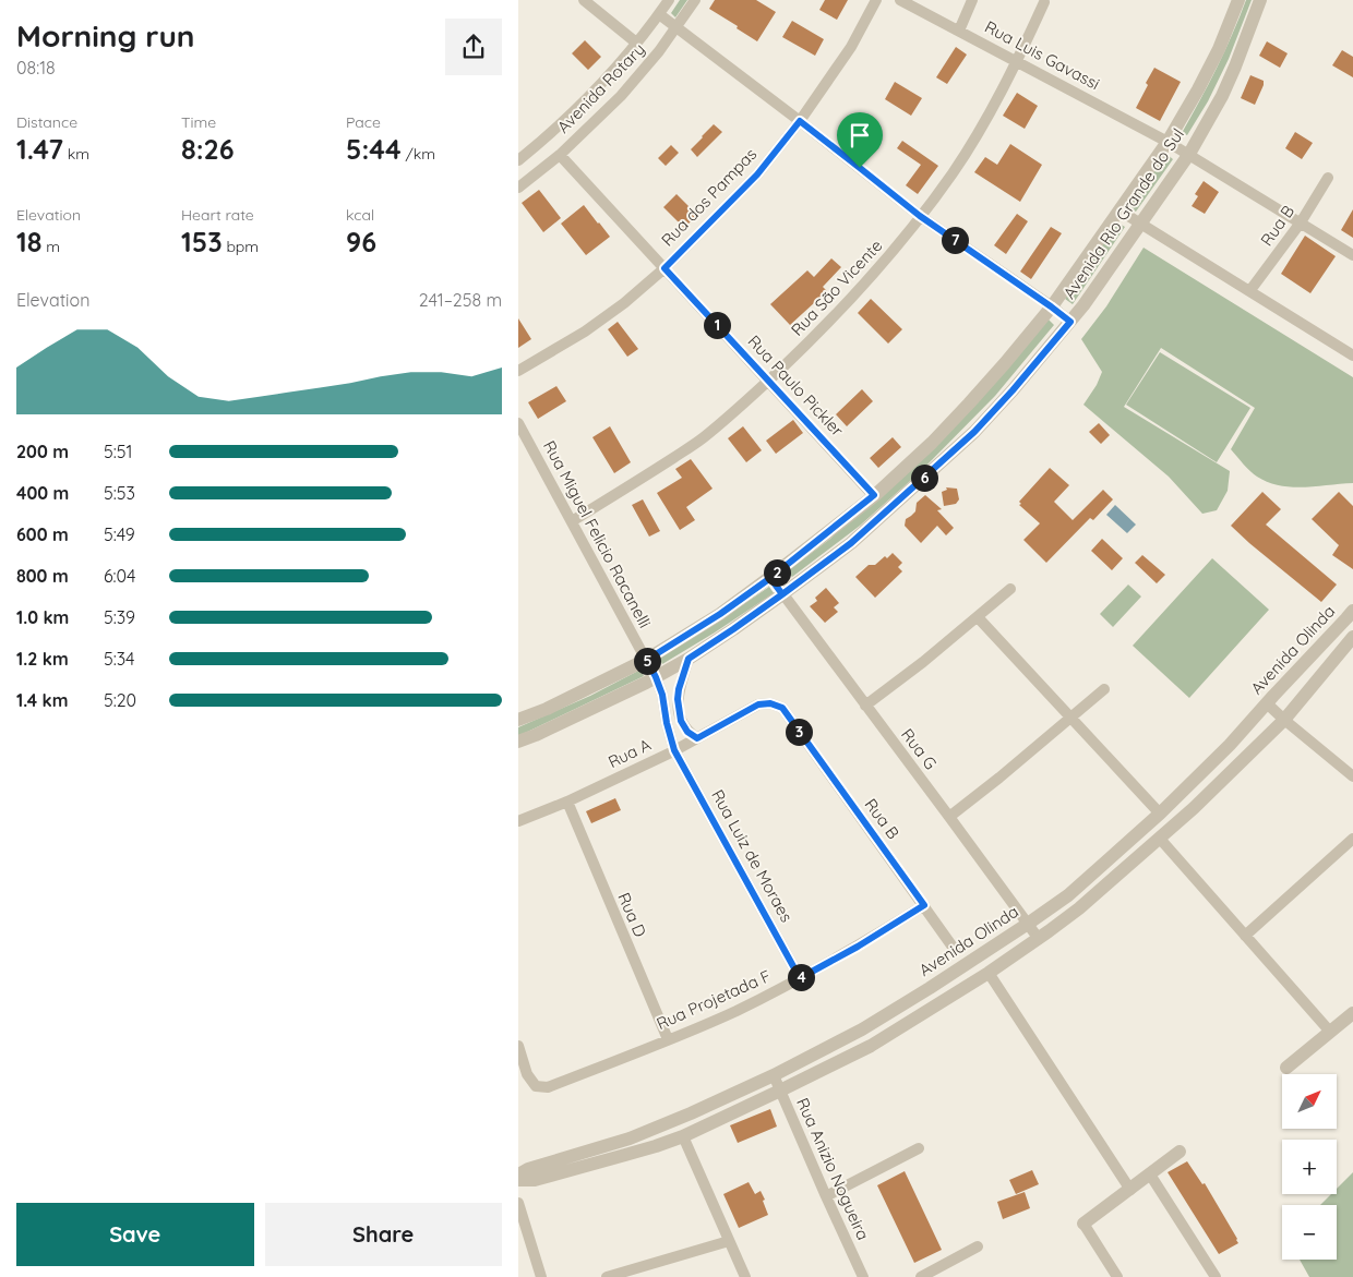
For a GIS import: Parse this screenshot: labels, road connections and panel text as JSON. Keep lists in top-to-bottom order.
{
  "streets": {
    "street": [
      "Rua Luis Gavassi",
      "Avenida Rotary",
      "Rua dos Pampas",
      "Avenida Rio Grande do Sul",
      "Rua B",
      "Rua São Vicente",
      "Rua Paulo Pickler",
      "Rua Miguel Felicio Racanelli",
      "Avenida Olinda",
      "Rua G",
      "Rua A",
      "Rua Luiz de Moraes",
      "Rua D",
      "Rua Projetada F",
      "Rua Anizio Nogueira"
    ]
  },
  "crossings": [
    ["Rua Luis Gavassi", "Avenida Rio Grande do Sul"],
    ["Rua Luis Gavassi", "Rua São Vicente"],
    ["Avenida Rotary", "Rua Paulo Pickler"],
    ["Rua dos Pampas", "Rua Paulo Pickler"],
    ["Avenida Rio Grande do Sul", "Rua Paulo Pickler"],
    ["Avenida Rio Grande do Sul", "Rua Miguel Felicio Racanelli"],
    ["Avenida Rio Grande do Sul", "Rua G"],
    ["Avenida Rio Grande do Sul", "Rua Luiz de Moraes"],
    ["Rua B", "Rua A"],
    ["Rua B", "Rua Projetada F"],
    ["Rua São Vicente", "Rua Paulo Pickler"],
    ["Rua São Vicente", "Rua Miguel Felicio Racanelli"],
    ["Avenida Olinda", "Rua G"],
    ["Avenida Olinda", "Rua Anizio Nogueira"],
    ["Rua A", "Rua Luiz de Moraes"],
    ["Rua A", "Rua D"],
    ["Rua Luiz de Moraes", "Rua Projetada F"],
    ["Rua D", "Rua Projetada F"]
  ],
  "north": "top right",
  "page": {
    "heading": ["Morning run", "08:18"],
    "stats": [
      ["Distance", "1.47 km"],
      ["Time", "8:26"],
      ["Pace", "5:44 /km"],
      ["Elevation", "18 m"],
      ["Heart rate", "153 bpm"],
      ["kcal", "96"]
    ],
    "pins": [
      "7",
      "1",
      "6",
      "2",
      "5",
      "3",
      "4"
    ],
    "chart": ["Elevation", "241–258 m"],
    "list": [
      {
        "name": "200 m",
        "note": "5:51"
      },
      {
        "name": "400 m",
        "note": "5:53"
      },
      {
        "name": "600 m",
        "note": "5:49"
      },
      {
        "name": "800 m",
        "note": "6:04"
      },
      {
        "name": "1.0 km",
        "note": "5:39"
      },
      {
        "name": "1.2 km",
        "note": "5:34"
      },
      {
        "name": "1.4 km",
        "note": "5:20"
      }
    ],
    "map_buttons": ["+", "−"],
    "buttons": ["Save", "Share"]
  }
}
